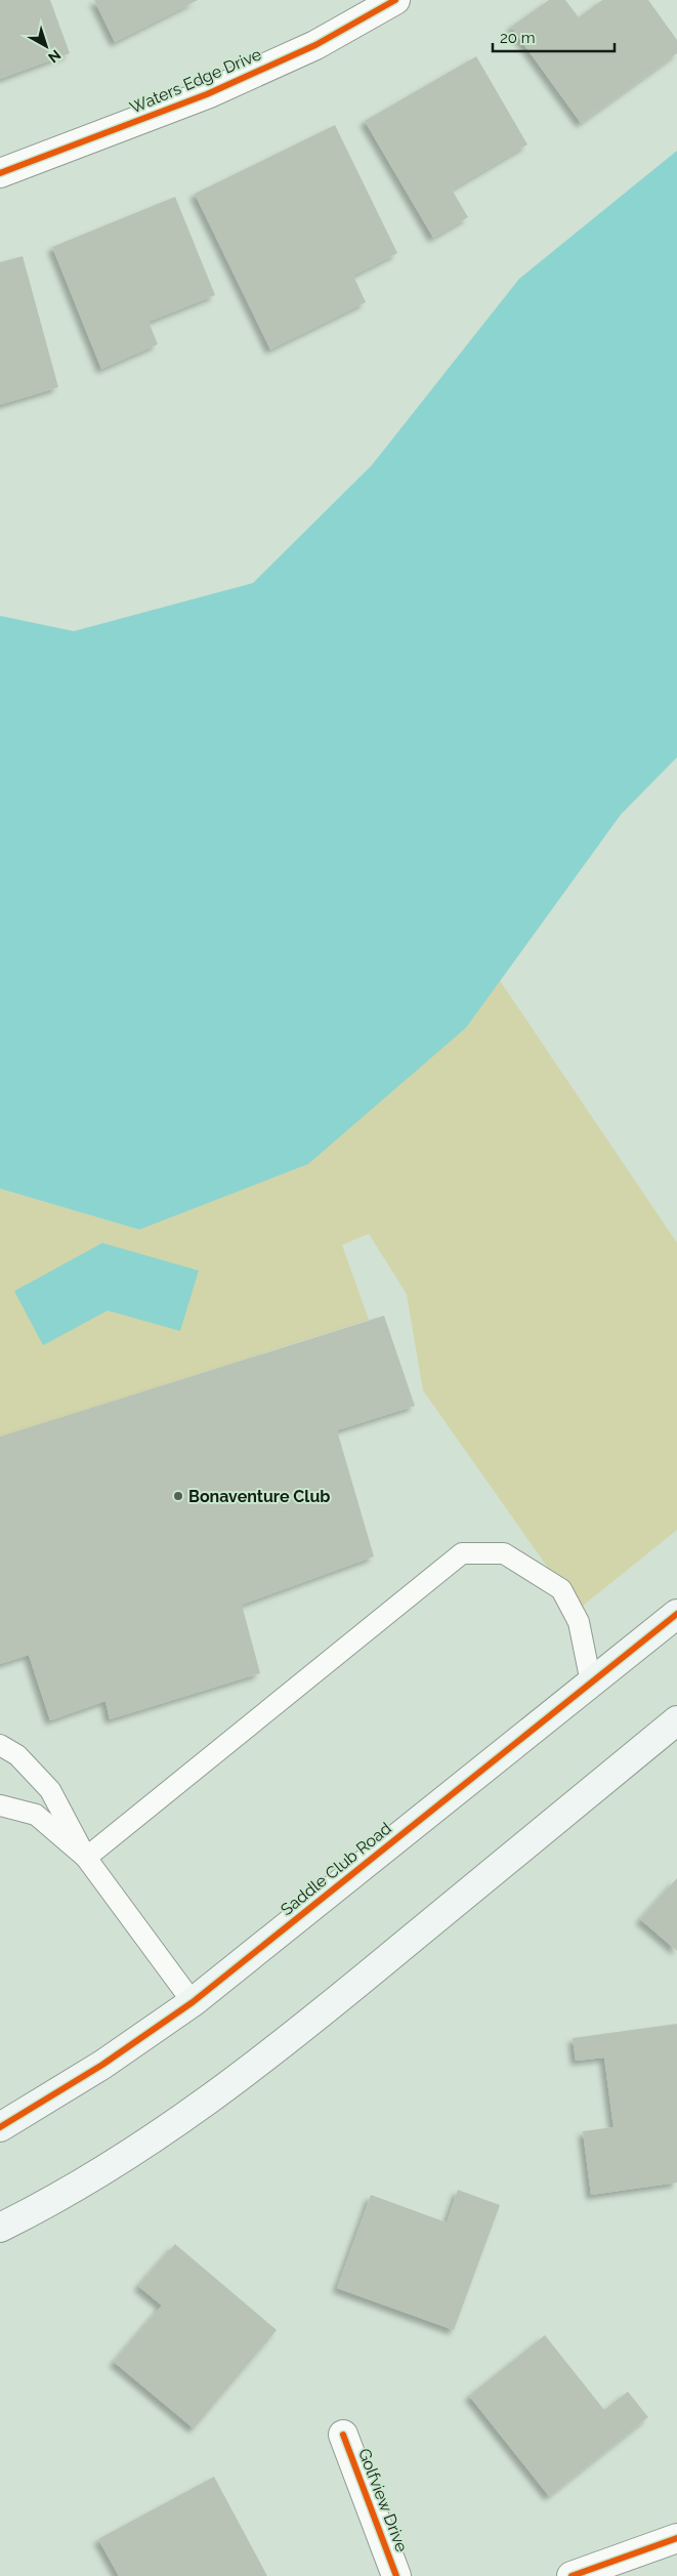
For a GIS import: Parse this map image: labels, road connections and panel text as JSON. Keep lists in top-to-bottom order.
{
  "streets": {
    "street": ["Waters Edge Drive", "Saddle Club Road", "Golfview Drive"]
  },
  "places": ["Bonaventure Club"],
  "scale_bar": "20 m",
  "north": "bottom right"
}
